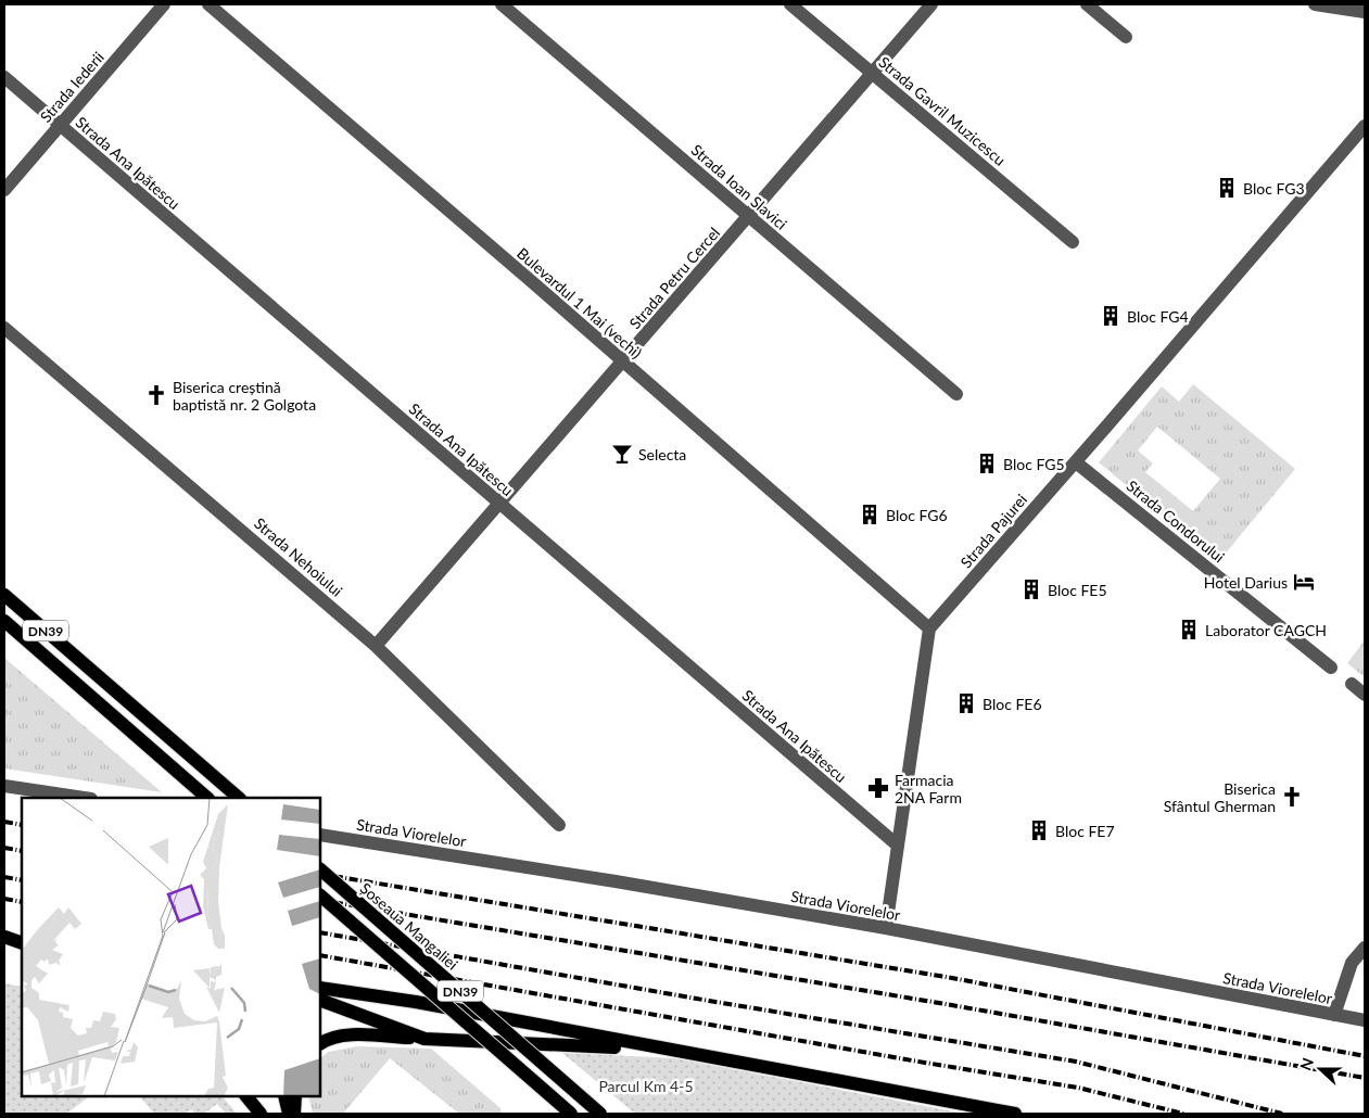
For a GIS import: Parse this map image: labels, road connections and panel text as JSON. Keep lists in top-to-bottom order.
{
  "streets": {
    "main road": ["DN39", "Șoseaua Mangaliei"],
    "street": [
      "Strada Iederii",
      "Strada Gavril Muzicescu",
      "Strada Ana Ipătescu",
      "Strada Ioan Slavici",
      "Strada Petru Cercel",
      "Bulevardul 1 Mai (vechi)",
      "Strada Condorului",
      "Strada Pajurei",
      "Strada Nehoiului",
      "Strada Viorelelor"
    ]
  },
  "crossings": [
    ["Strada Iederii", "Strada Ana Ipătescu"],
    ["Strada Gavril Muzicescu", "Strada Petru Cercel"],
    ["Strada Ana Ipătescu", "Strada Petru Cercel"],
    ["Strada Ioan Slavici", "Strada Petru Cercel"],
    ["Strada Petru Cercel", "Bulevardul 1 Mai (vechi)"],
    ["Strada Petru Cercel", "Strada Nehoiului"],
    ["Bulevardul 1 Mai (vechi)", "Strada Pajurei"],
    ["Strada Condorului", "Strada Pajurei"]
  ],
  "parks": ["Parcul Km 4-5"],
  "places": {
    "building": [
      "Bloc FG3",
      "Bloc FG4",
      "Bloc FG5",
      "Bloc FG6",
      "Bloc FE5",
      "Laborator CAGCH",
      "Bloc FE6",
      "Bloc FE7"
    ],
    "church": ["Biserica creștină baptistă nr. 2 Golgota", "Biserica Sfântul Gherman"],
    "bar": ["Selecta"],
    "hotel": ["Hotel Darius"],
    "pharmacy": ["Farmacia 2NA Farm"]
  },
  "north": "left"
}
